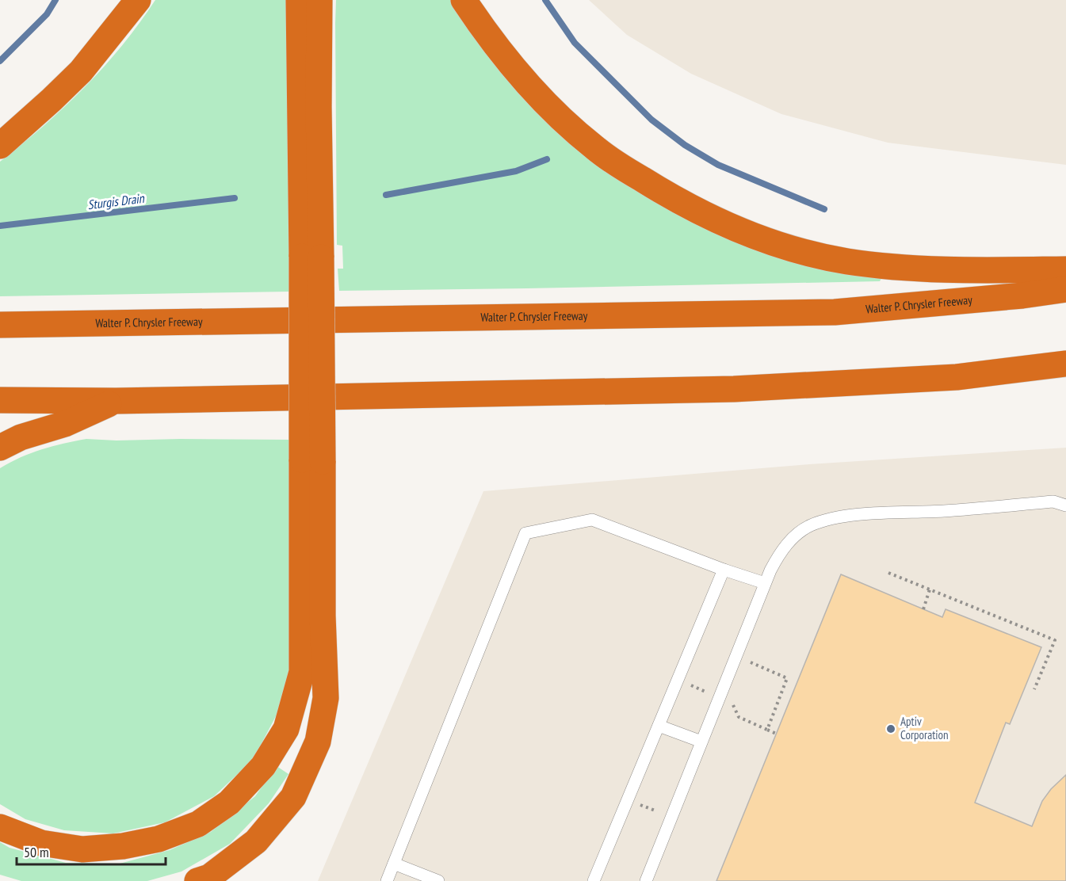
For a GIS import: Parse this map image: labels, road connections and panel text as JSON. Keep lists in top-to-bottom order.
{
  "streets": {
    "highway": ["Walter P. Chrysler Freeway"]
  },
  "water": ["Sturgis Drain"],
  "places": ["Aptiv Corporation"],
  "scale_bar": "50 m"
}
